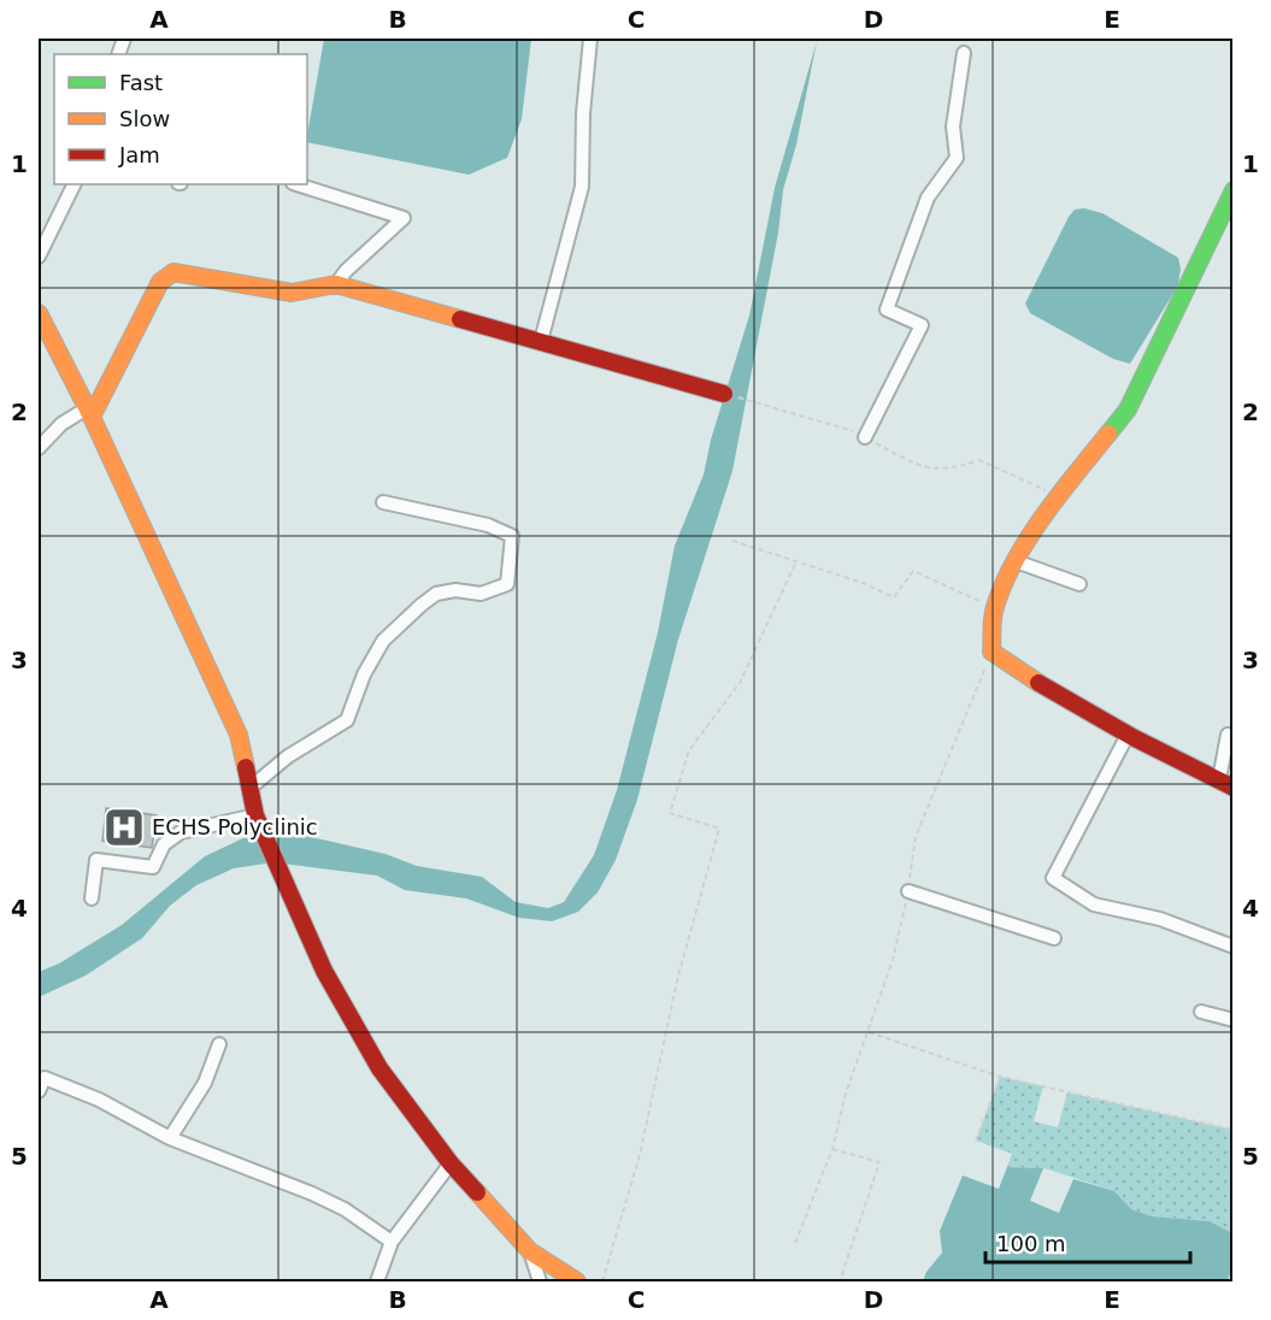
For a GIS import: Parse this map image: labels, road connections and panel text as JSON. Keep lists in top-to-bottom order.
{
  "places": {
    "hospital": ["ECHS Polyclinic"]
  },
  "legend": ["Fast", "Slow", "Jam"],
  "scale_bar": "100 m",
  "grid": {
    "columns": [
      "A",
      "B",
      "C",
      "D",
      "E"
    ],
    "rows": [
      "1",
      "2",
      "3",
      "4",
      "5"
    ]
  }
}
